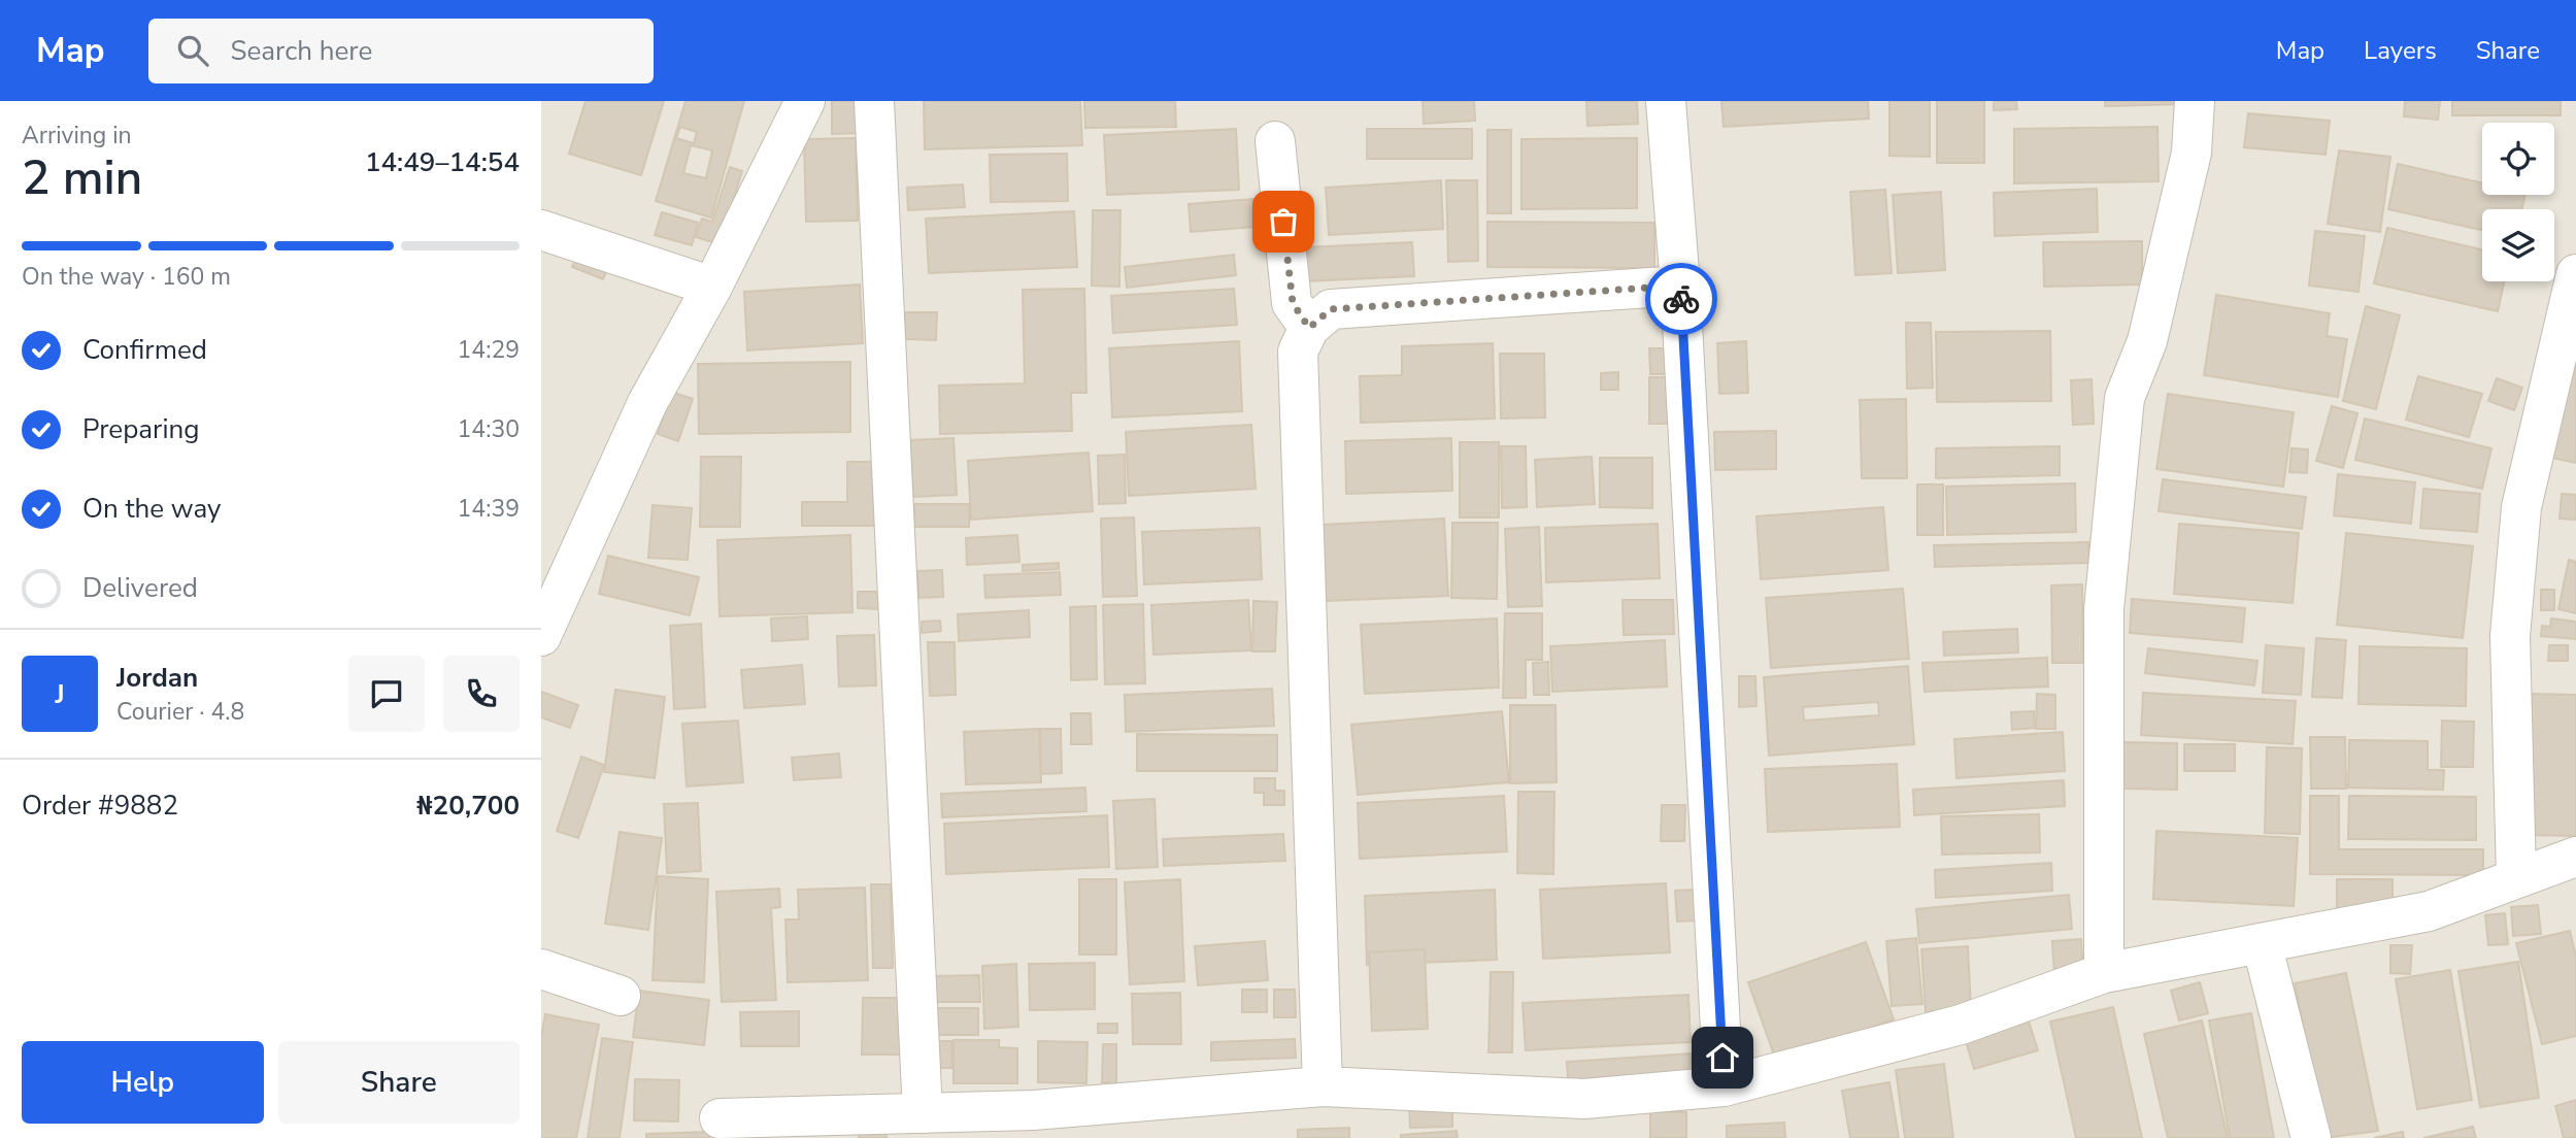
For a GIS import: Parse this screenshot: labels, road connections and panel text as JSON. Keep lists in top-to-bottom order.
{
  "page": {
    "header": "Map",
    "search": "Search here",
    "nav": ["Map", "Layers", "Share"],
    "heading": ["2 min", "Arriving in", "14:49–14:54"],
    "panel": [
      "Jordan",
      "Courier · 4.8",
      "Order #9882",
      "₦20,700"
    ],
    "bar": "On the way · 160 m",
    "list": [
      ["Confirmed", "14:29"],
      ["Preparing", "14:30"],
      ["On the way", "14:39"],
      "Delivered"
    ],
    "round": "J",
    "buttons": ["Help", "Share"]
  }
}
